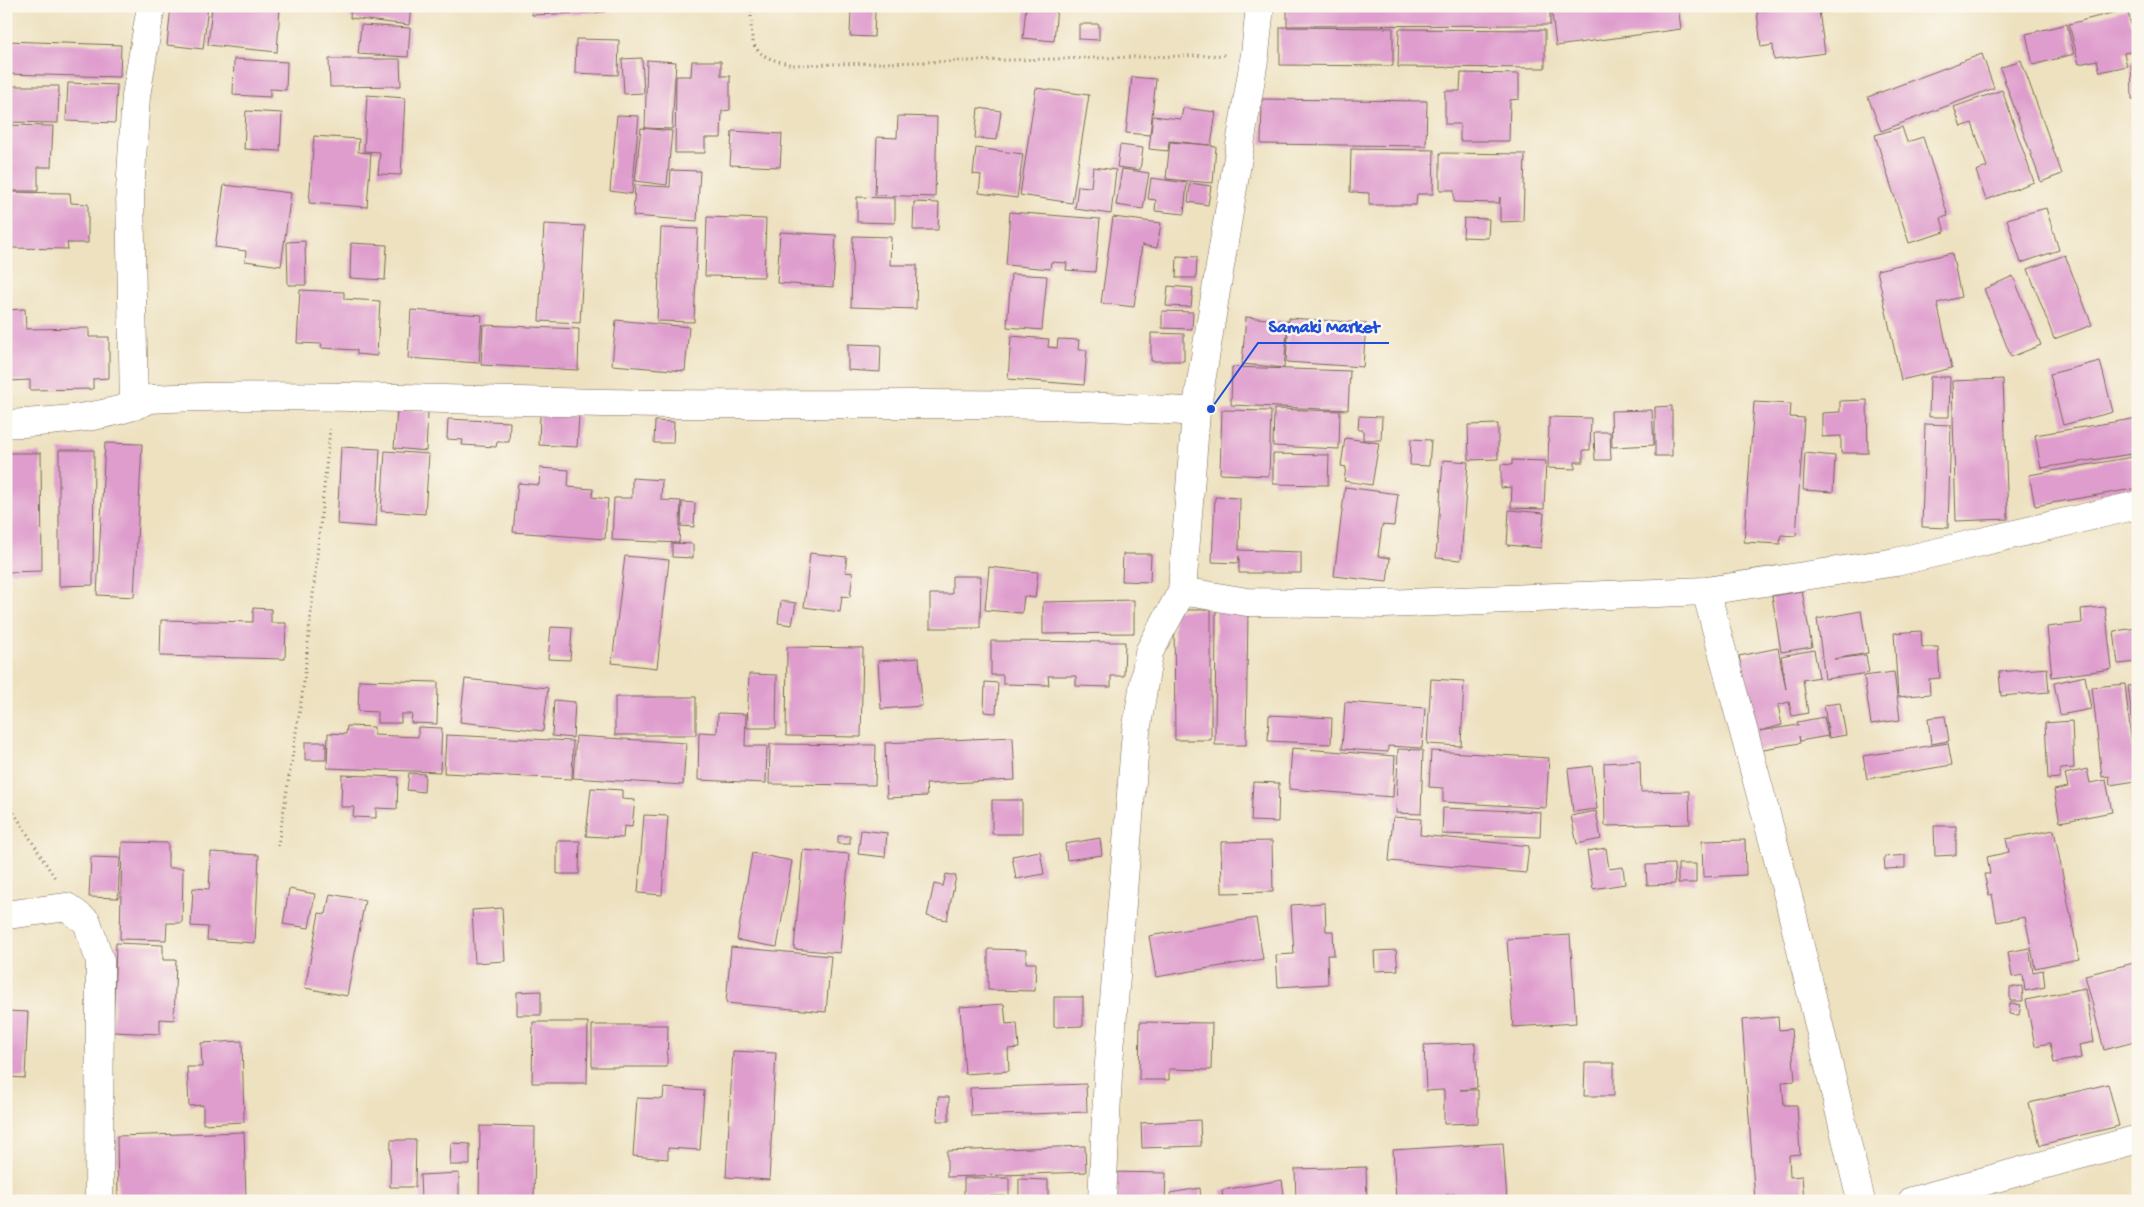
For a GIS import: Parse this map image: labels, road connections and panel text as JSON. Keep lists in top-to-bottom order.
{
  "places": ["Samaki Market"]
}
